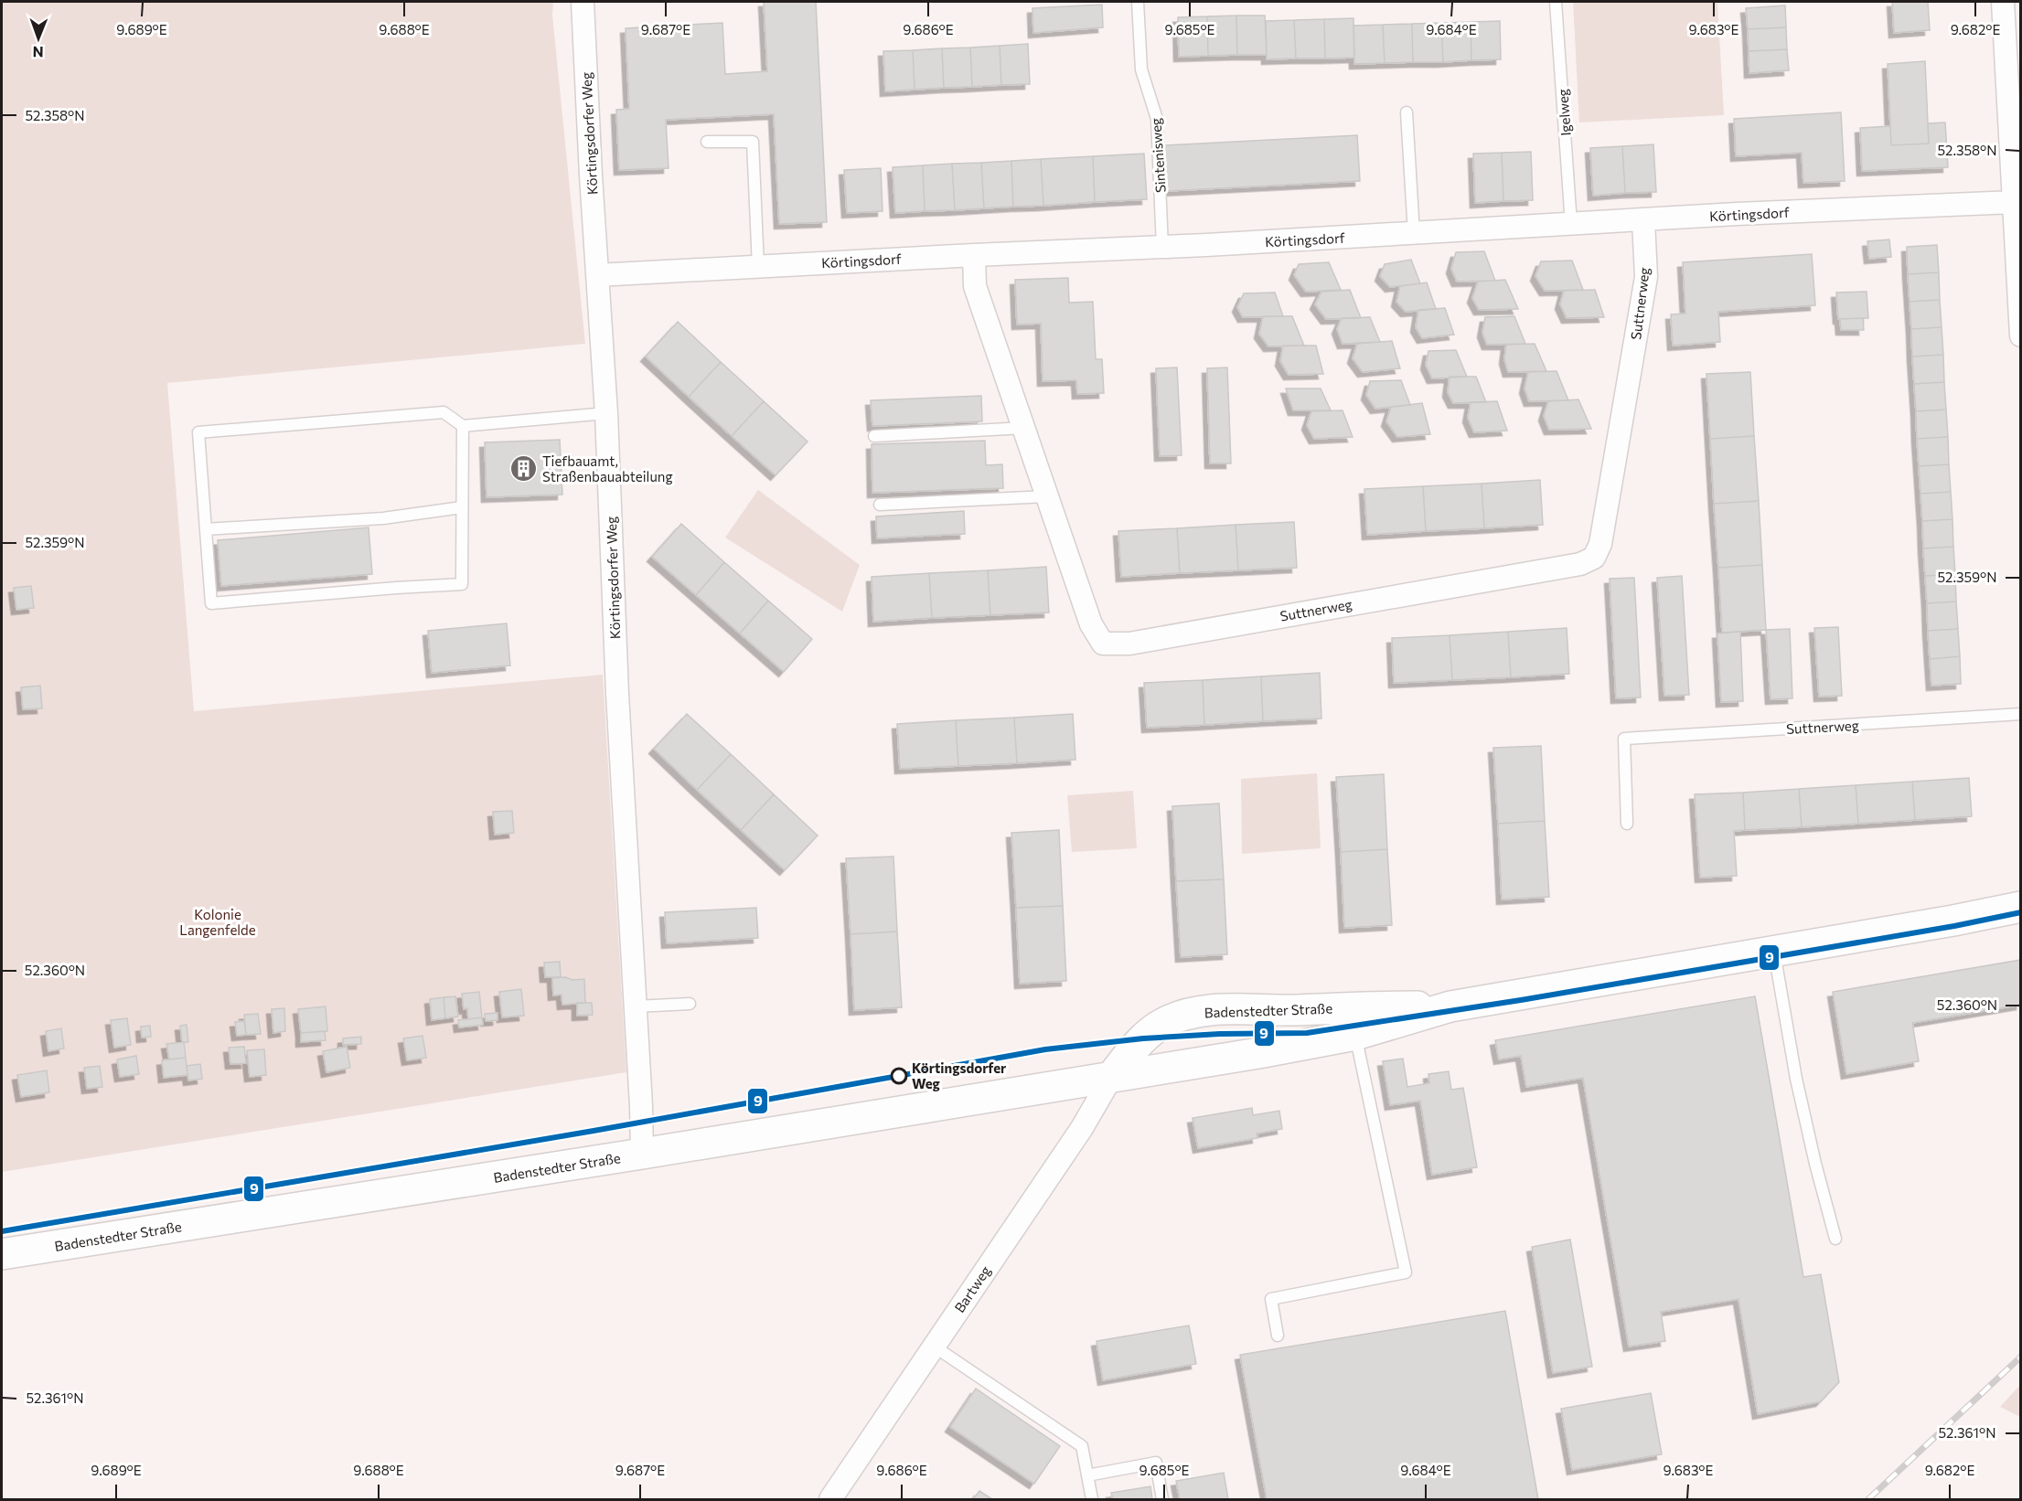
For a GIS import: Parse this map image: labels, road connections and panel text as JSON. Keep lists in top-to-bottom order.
{
  "streets": {
    "street": [
      "Körtingsdorfer Weg",
      "Körtingsdorf",
      "Suttnerweg",
      "Badenstedter Straße",
      "Bartweg"
    ],
    "lane": ["Igelweg", "Sintenisweg"]
  },
  "crossings": [
    ["Igelweg", "Körtingsdorf"],
    ["Körtingsdorfer Weg", "Körtingsdorf"],
    ["Körtingsdorfer Weg", "Badenstedter Straße"],
    ["Sintenisweg", "Körtingsdorf"],
    ["Körtingsdorf", "Suttnerweg"],
    ["Badenstedter Straße", "Bartweg"]
  ],
  "parks": ["Kolonie Langenfelde"],
  "places": {
    "building": ["Tiefbauamt, Straßenbauabteilung"],
    "other": ["Körtingsdorfer Weg"]
  },
  "lines": ["transit line 9"],
  "north": "bottom",
  "coordinates": [
    "9.689°E",
    "9.688°E",
    "9.687°E",
    "9.686°E",
    "9.685°E",
    "9.684°E",
    "9.683°E",
    "9.682°E",
    "52.358°N",
    "52.359°N",
    "52.360°N",
    "52.361°N"
  ]
}
